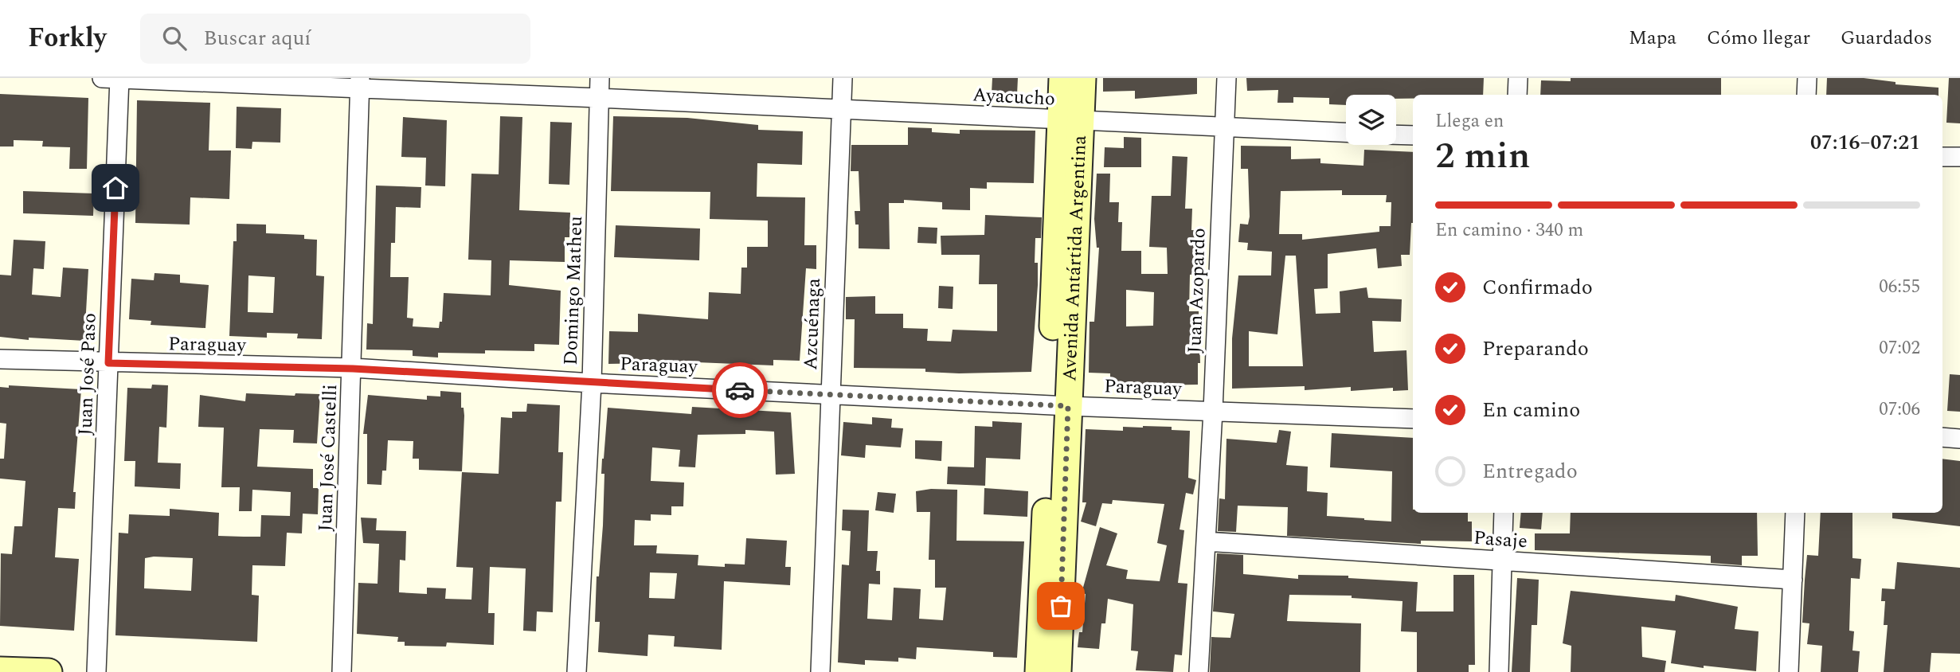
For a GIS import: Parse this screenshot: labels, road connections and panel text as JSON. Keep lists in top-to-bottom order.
{
  "streets": {
    "main road": ["Avenida Antártida Argentina"],
    "street": [
      "Ayacucho",
      "Domingo Matheu",
      "Juan Azopardo",
      "Azcuénaga",
      "Paraguay",
      "Juan José Paso",
      "Juan José Castelli",
      "Pasaje"
    ]
  },
  "crossings": [
    ["Ayacucho", "Avenida Antártida Argentina"],
    ["Ayacucho", "Domingo Matheu"],
    ["Ayacucho", "Juan Azopardo"],
    ["Ayacucho", "Azcuénaga"],
    ["Ayacucho", "Juan José Paso"],
    ["Ayacucho", "Juan José Castelli"],
    ["Avenida Antártida Argentina", "Paraguay"],
    ["Domingo Matheu", "Paraguay"],
    ["Juan Azopardo", "Paraguay"],
    ["Juan Azopardo", "Pasaje"],
    ["Azcuénaga", "Paraguay"],
    ["Paraguay", "Juan José Paso"],
    ["Paraguay", "Juan José Castelli"]
  ],
  "page": {
    "header": "Forkly",
    "search": "Buscar aquí",
    "nav": ["Mapa", "Cómo llegar", "Guardados"],
    "heading": ["2 min", "Llega en", "07:16–07:21"],
    "bar": "En camino · 340 m",
    "list": [
      ["Confirmado", "06:55"],
      ["Preparando", "07:02"],
      ["En camino", "07:06"],
      "Entregado"
    ]
  }
}
